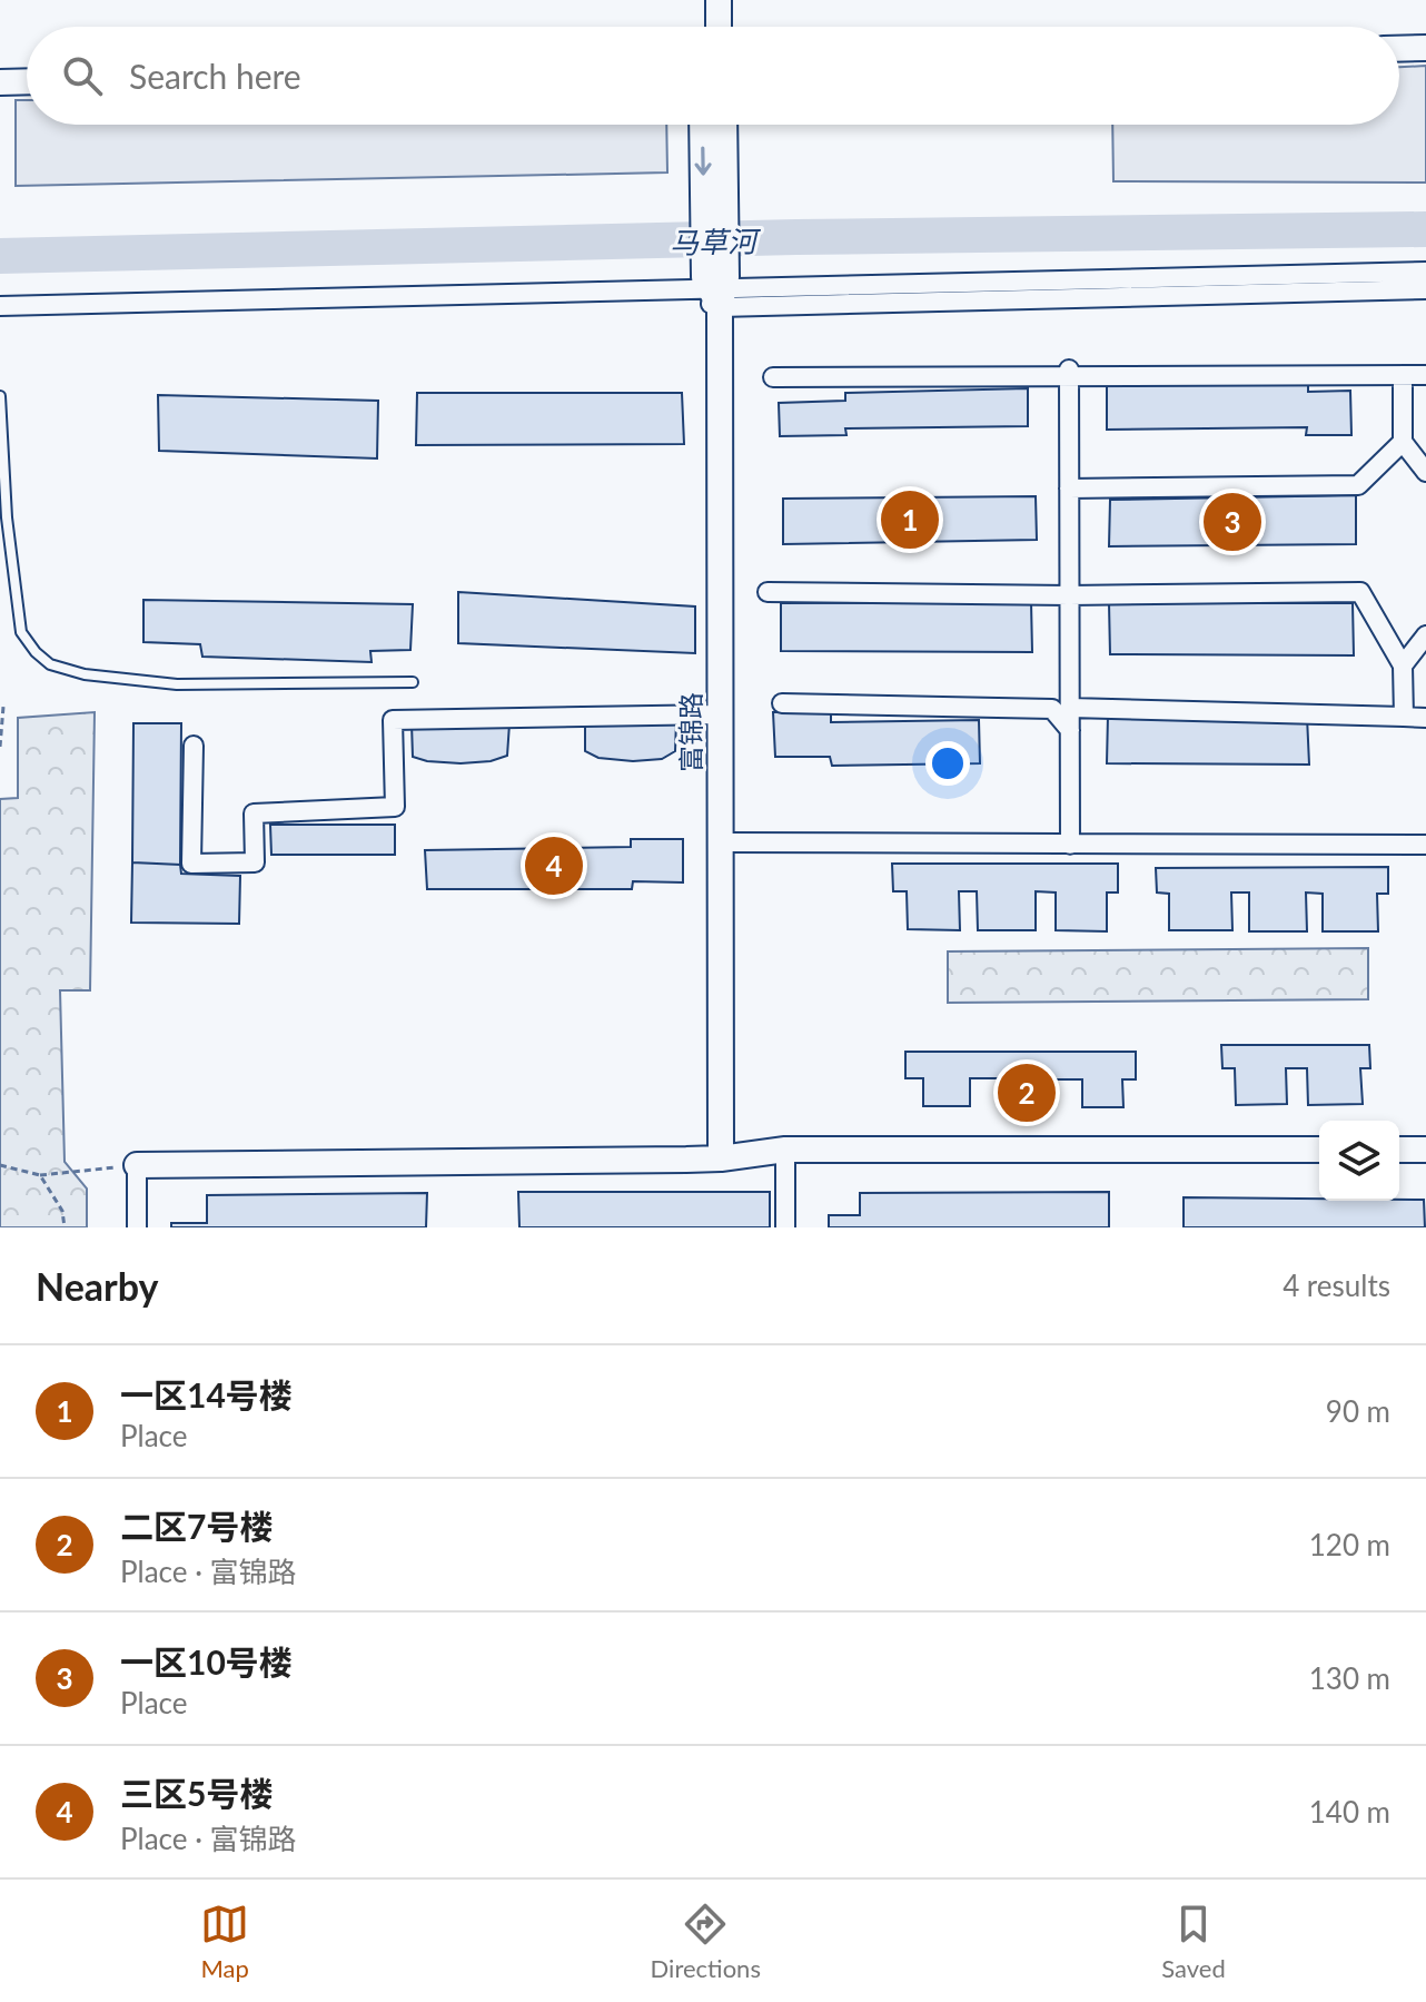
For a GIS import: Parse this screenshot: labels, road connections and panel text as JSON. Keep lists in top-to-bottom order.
{
  "streets": {
    "street": ["富锦路"]
  },
  "water": ["马草河"],
  "page": {
    "search": "Search here",
    "pins": [
      "1",
      "3",
      "4",
      "2"
    ],
    "heading": ["Nearby", "4 results"],
    "list": [
      {
        "mark": "1",
        "name": "一区14号楼",
        "note": "Place",
        "value": "90 m"
      },
      {
        "mark": "2",
        "name": "二区7号楼",
        "note": "Place · 富锦路",
        "value": "120 m"
      },
      {
        "mark": "3",
        "name": "一区10号楼",
        "note": "Place",
        "value": "130 m"
      },
      {
        "mark": "4",
        "name": "三区5号楼",
        "note": "Place · 富锦路",
        "value": "140 m"
      }
    ],
    "nav": ["Map", "Directions", "Saved"]
  }
}
